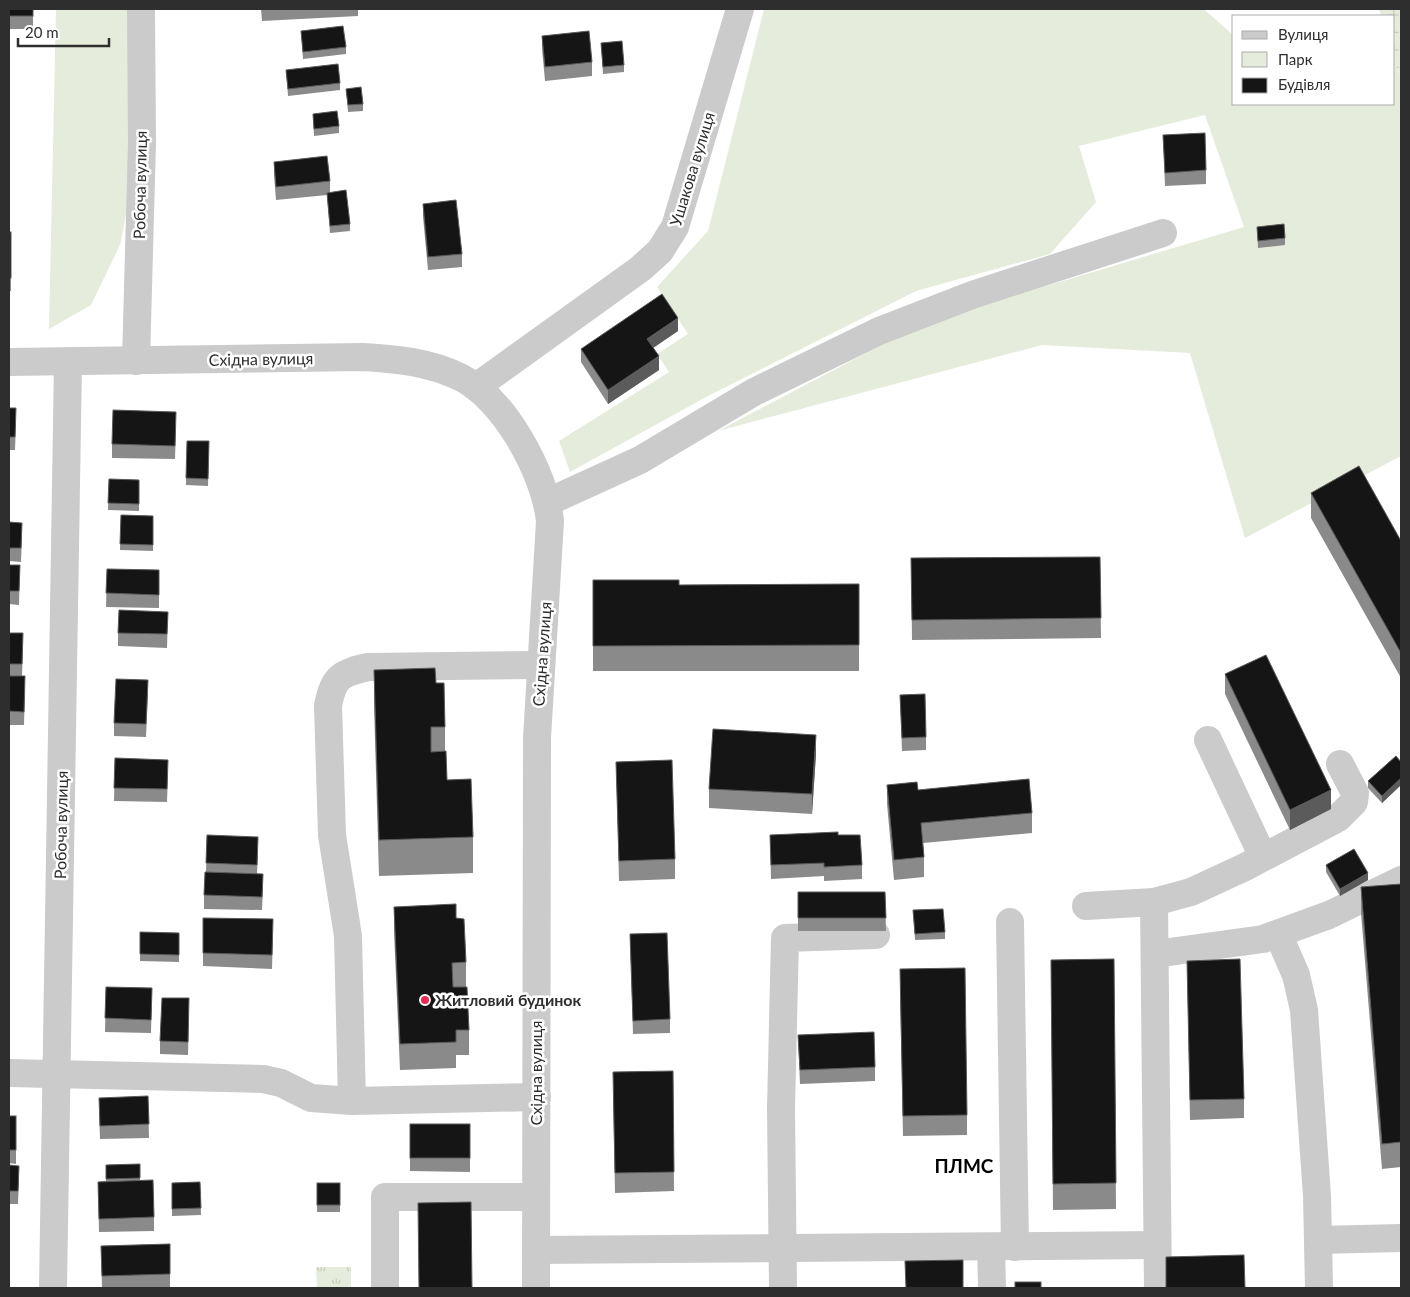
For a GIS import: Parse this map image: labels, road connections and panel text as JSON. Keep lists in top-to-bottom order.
{
  "streets": {
    "street": ["Ушакова вулиця", "Робоча вулиця", "Східна вулиця"]
  },
  "crossings": [
    ["Ушакова вулиця", "Східна вулиця"],
    ["Робоча вулиця", "Східна вулиця"]
  ],
  "districts": ["ПЛМС"],
  "places": ["Житловий будинок"],
  "legend": ["Вулиця", "Парк", "Будівля"],
  "scale_bar": "20 m"
}
